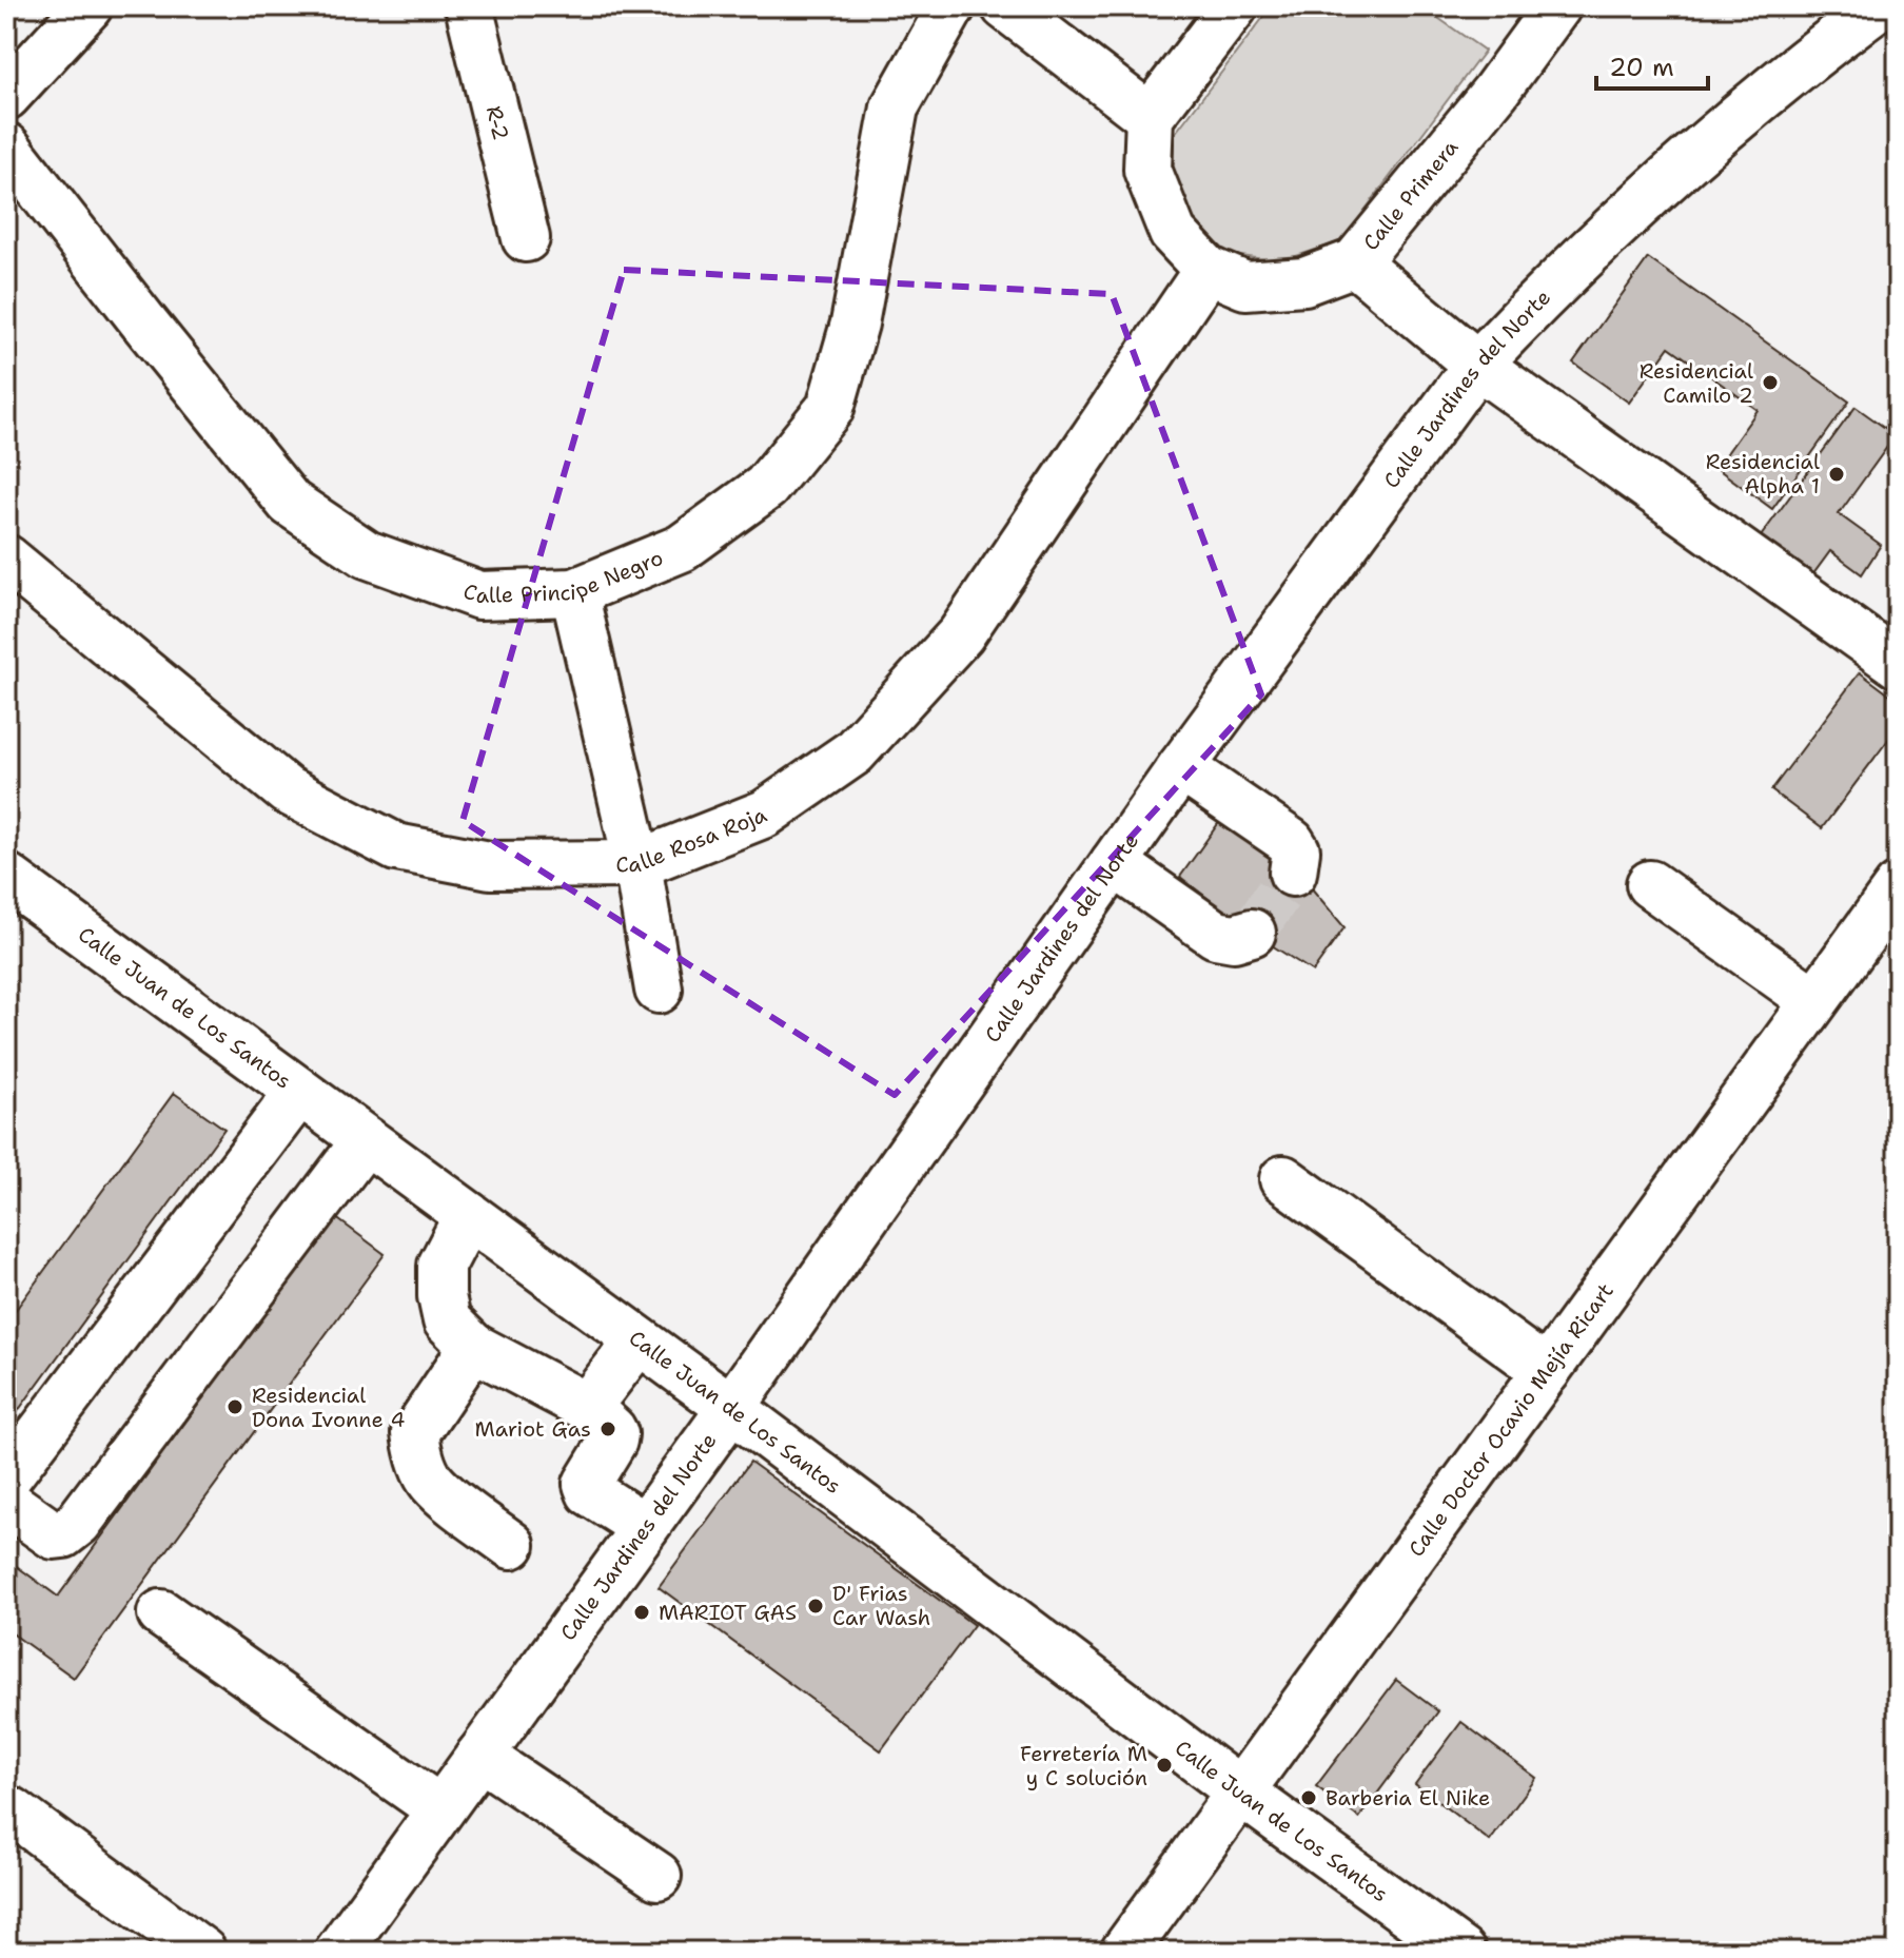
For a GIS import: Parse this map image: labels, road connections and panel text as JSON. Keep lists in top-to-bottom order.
{
  "streets": {
    "street": [
      "R-2",
      "Calle Primera",
      "Calle Jardines del Norte",
      "Calle Principe Negro",
      "Calle Rosa Roja",
      "Calle Juan de Los Santos",
      "Calle Doctor Ocavio Mejía Ricart"
    ]
  },
  "crossings": [
    ["Calle Primera", "Calle Rosa Roja"],
    ["Calle Jardines del Norte", "Calle Juan de Los Santos"],
    ["Calle Juan de Los Santos", "Calle Doctor Ocavio Mejía Ricart"]
  ],
  "places": [
    "Residencial Camilo 2",
    "Residencial Alpha 1",
    "Residencial Dona Ivonne 4",
    "Mariot Gas",
    "D' Frias Car Wash",
    "MARIOT GAS",
    "Ferretería M y C solución",
    "Barberia El Nike"
  ],
  "scale_bar": "20 m"
}
